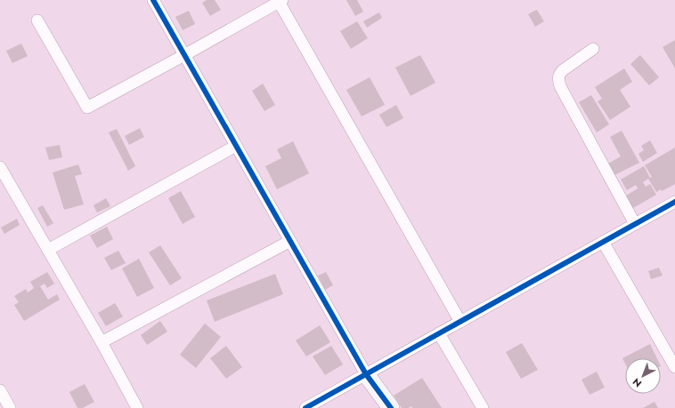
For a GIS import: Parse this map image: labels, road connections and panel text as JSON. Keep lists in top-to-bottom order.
{
  "north": "bottom left"
}
